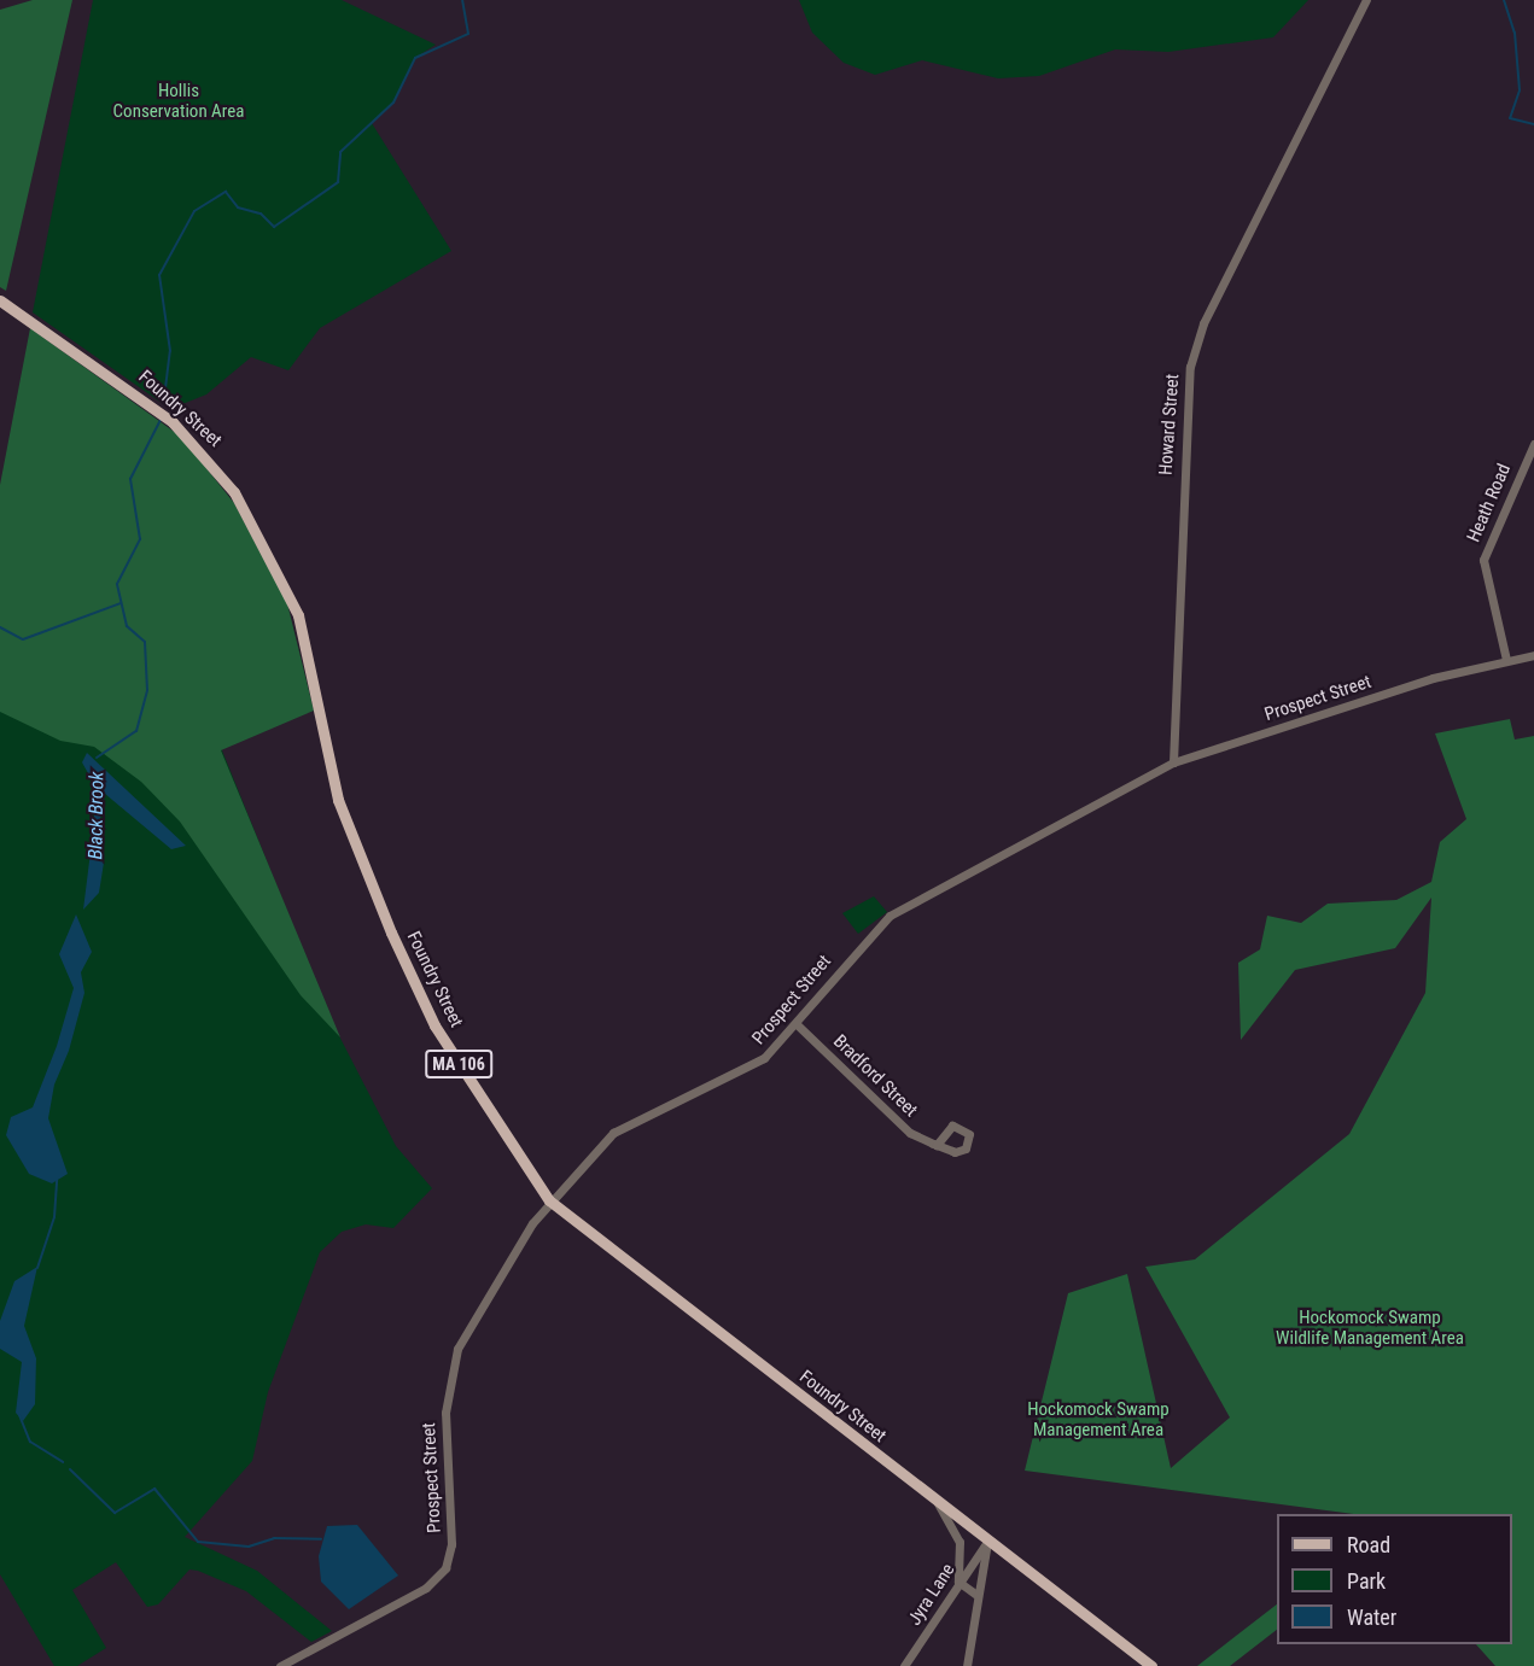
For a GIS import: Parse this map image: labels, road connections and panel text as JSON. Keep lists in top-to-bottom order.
{
  "streets": {
    "main road": ["Foundry Street", "MA 106"],
    "street": [
      "Howard Street",
      "Heath Road",
      "Prospect Street",
      "Bradford Street",
      "Jyra Lane"
    ]
  },
  "crossings": [
    ["Foundry Street", "Prospect Street"],
    ["Foundry Street", "Jyra Lane"],
    ["Howard Street", "Prospect Street"],
    ["Heath Road", "Prospect Street"],
    ["Prospect Street", "Bradford Street"]
  ],
  "water": ["Black Brook"],
  "parks": ["Hollis Conservation Area", "Hockomock Swamp Wildlife Management Area", "Hockomock Swamp Management Area"],
  "legend": ["Road", "Park", "Water"]
}
